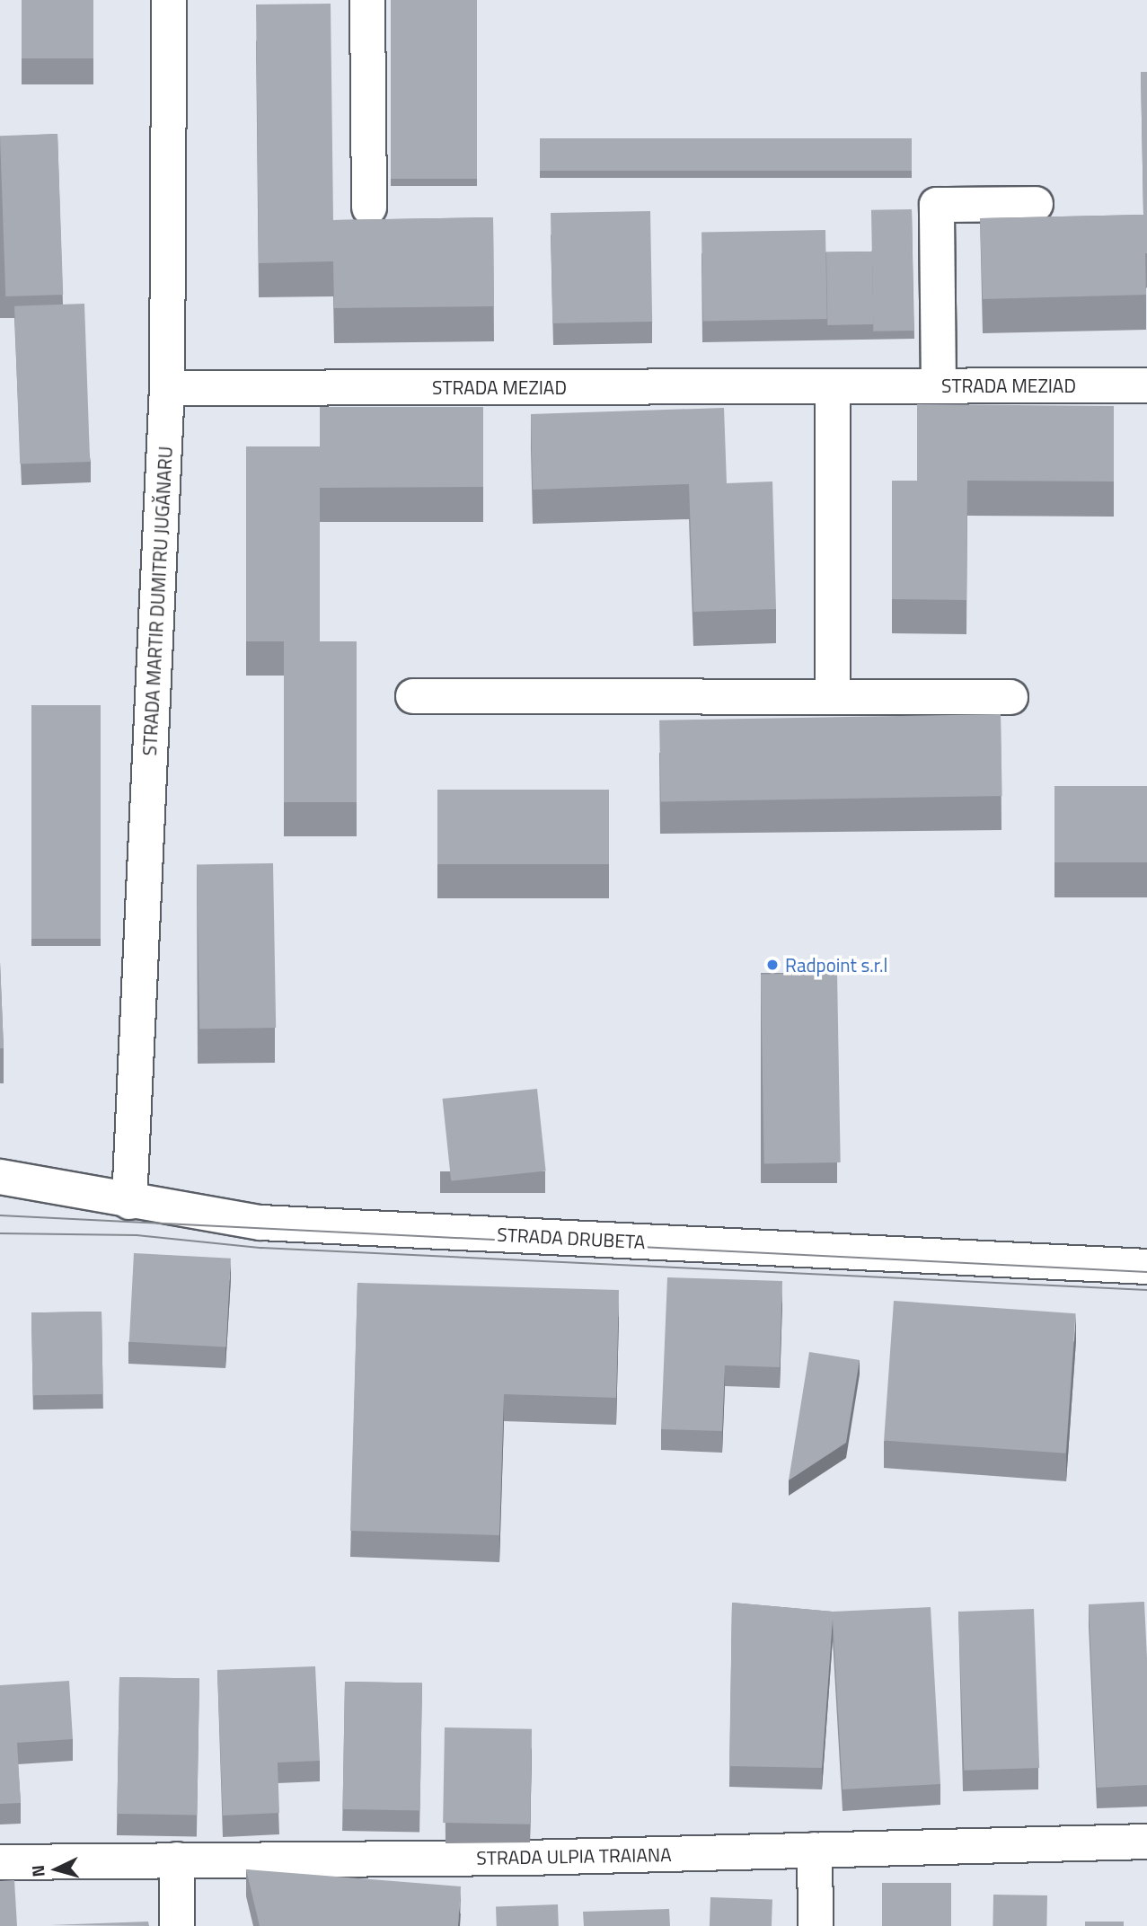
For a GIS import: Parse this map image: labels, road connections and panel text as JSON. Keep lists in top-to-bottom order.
{
  "streets": {
    "street": [
      "STRADA MEZIAD",
      "STRADA MARTIR DUMITRU JUGĂNARU",
      "STRADA DRUBETA",
      "STRADA ULPIA TRAIANA"
    ]
  },
  "crossings": [
    ["STRADA MEZIAD", "STRADA MARTIR DUMITRU JUGĂNARU"],
    ["STRADA MARTIR DUMITRU JUGĂNARU", "STRADA DRUBETA"]
  ],
  "places": ["Radpoint s.r.l"],
  "north": "left"
}
